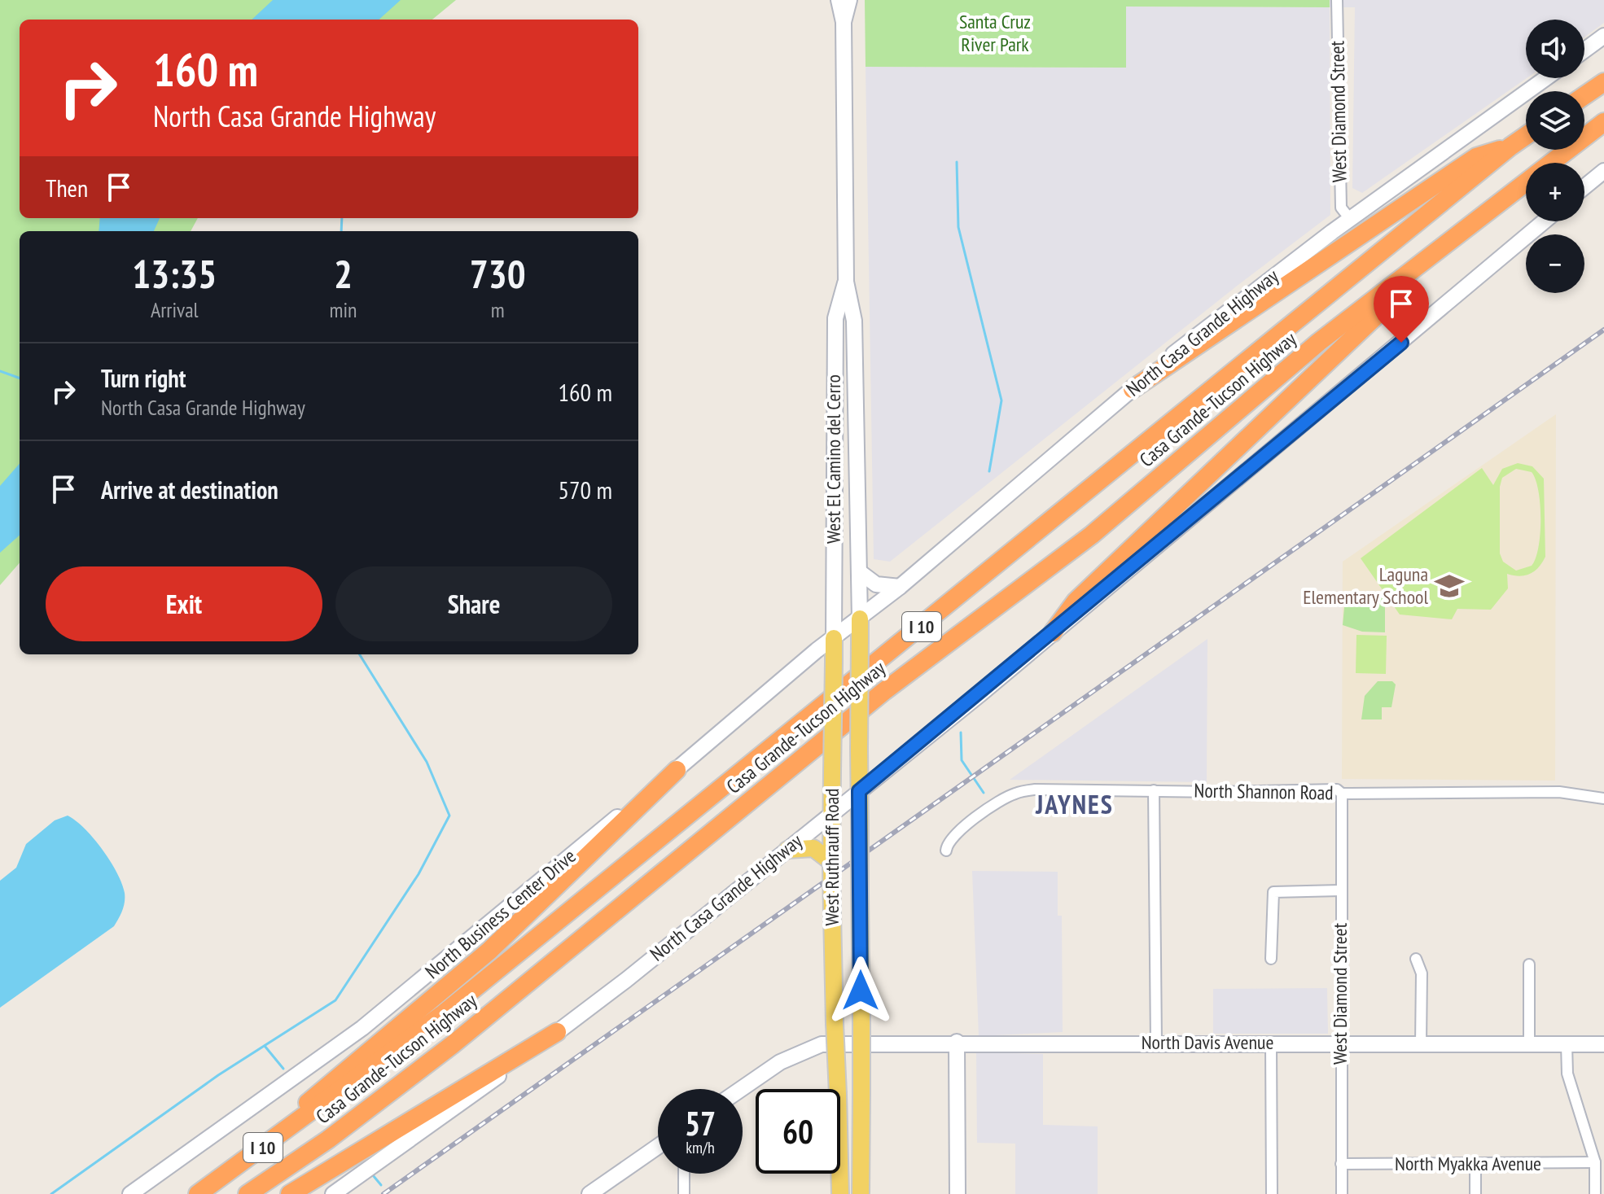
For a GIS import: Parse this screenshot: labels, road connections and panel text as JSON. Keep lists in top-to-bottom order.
{
  "streets": {
    "highway": ["Casa Grande-Tucson Highway", "I 10"],
    "main road": [
      "North Casa Grande Highway",
      "West El Camino del Cerro",
      "West Ruthrauff Road",
      "North Business Center Drive",
      "North Davis Avenue"
    ],
    "street": ["West Diamond Street", "North Shannon Road", "North Myakka Avenue"]
  },
  "crossings": [
    ["West Diamond Street", "North Casa Grande Highway"],
    ["West Diamond Street", "North Shannon Road"],
    ["West Diamond Street", "North Davis Avenue"],
    ["West Diamond Street", "North Myakka Avenue"],
    ["North Casa Grande Highway", "West El Camino del Cerro"],
    ["North Casa Grande Highway", "West Ruthrauff Road"],
    ["North Casa Grande Highway", "North Business Center Drive"],
    ["West El Camino del Cerro", "West Ruthrauff Road"],
    ["West El Camino del Cerro", "North Business Center Drive"],
    ["West Ruthrauff Road", "North Business Center Drive"]
  ],
  "districts": ["JAYNES"],
  "parks": ["Santa Cruz River Park"],
  "places": {
    "school or university": ["Laguna Elementary School"]
  },
  "page": {
    "map_buttons": ["+", "−"],
    "turn": ["160 m", "North Casa Grande Highway"],
    "then": "Then",
    "eta": [
      "13:35",
      "Arrival",
      "2",
      "min",
      "730",
      "m"
    ],
    "list": [
      {
        "name": "Turn right",
        "note": "North Casa Grande Highway",
        "value": "160 m"
      },
      {
        "name": "Arrive at destination",
        "value": "570 m"
      }
    ],
    "buttons": ["Exit", "Share"],
    "speed": "57 km/h",
    "limit": "60"
  }
}
